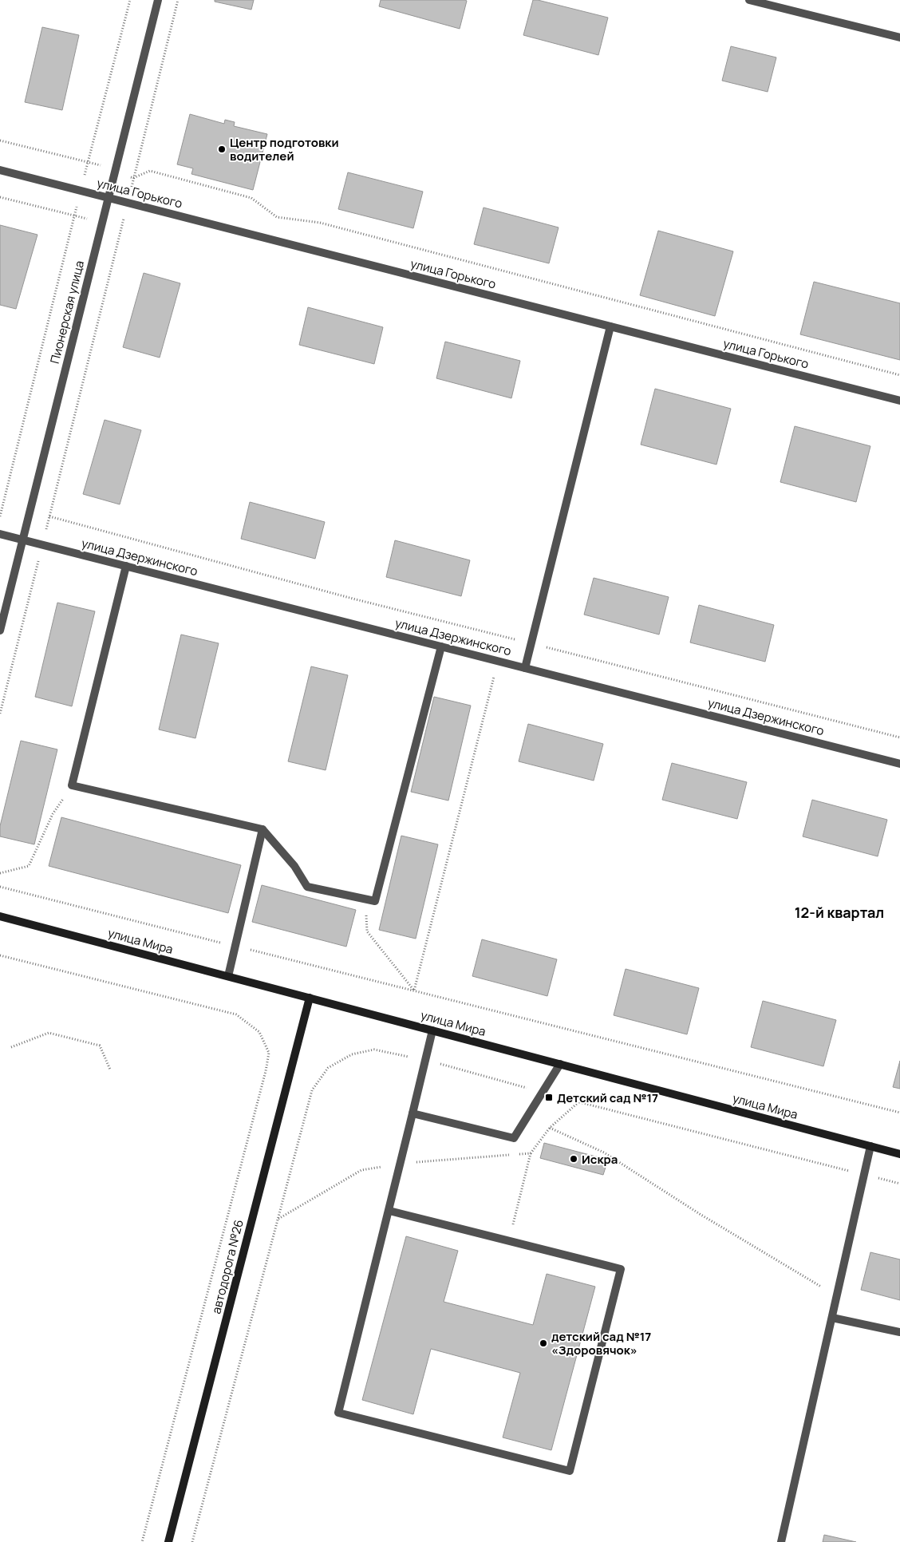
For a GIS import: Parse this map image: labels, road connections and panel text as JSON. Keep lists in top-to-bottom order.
{
  "streets": {
    "street": [
      "улица Горького",
      "Пионерская улица",
      "улица Дзержинского",
      "улица Мира",
      "автодорога №26"
    ]
  },
  "crossings": [
    ["улица Горького", "Пионерская улица"],
    ["Пионерская улица", "улица Дзержинского"],
    ["улица Мира", "автодорога №26"]
  ],
  "districts": ["12-й квартал"],
  "places": {
    "other": ["Центр подготовки водителей", "Искра", "детский сад №17 «Здоровячок»"],
    "transit": ["Детский сад №17"]
  }
}
